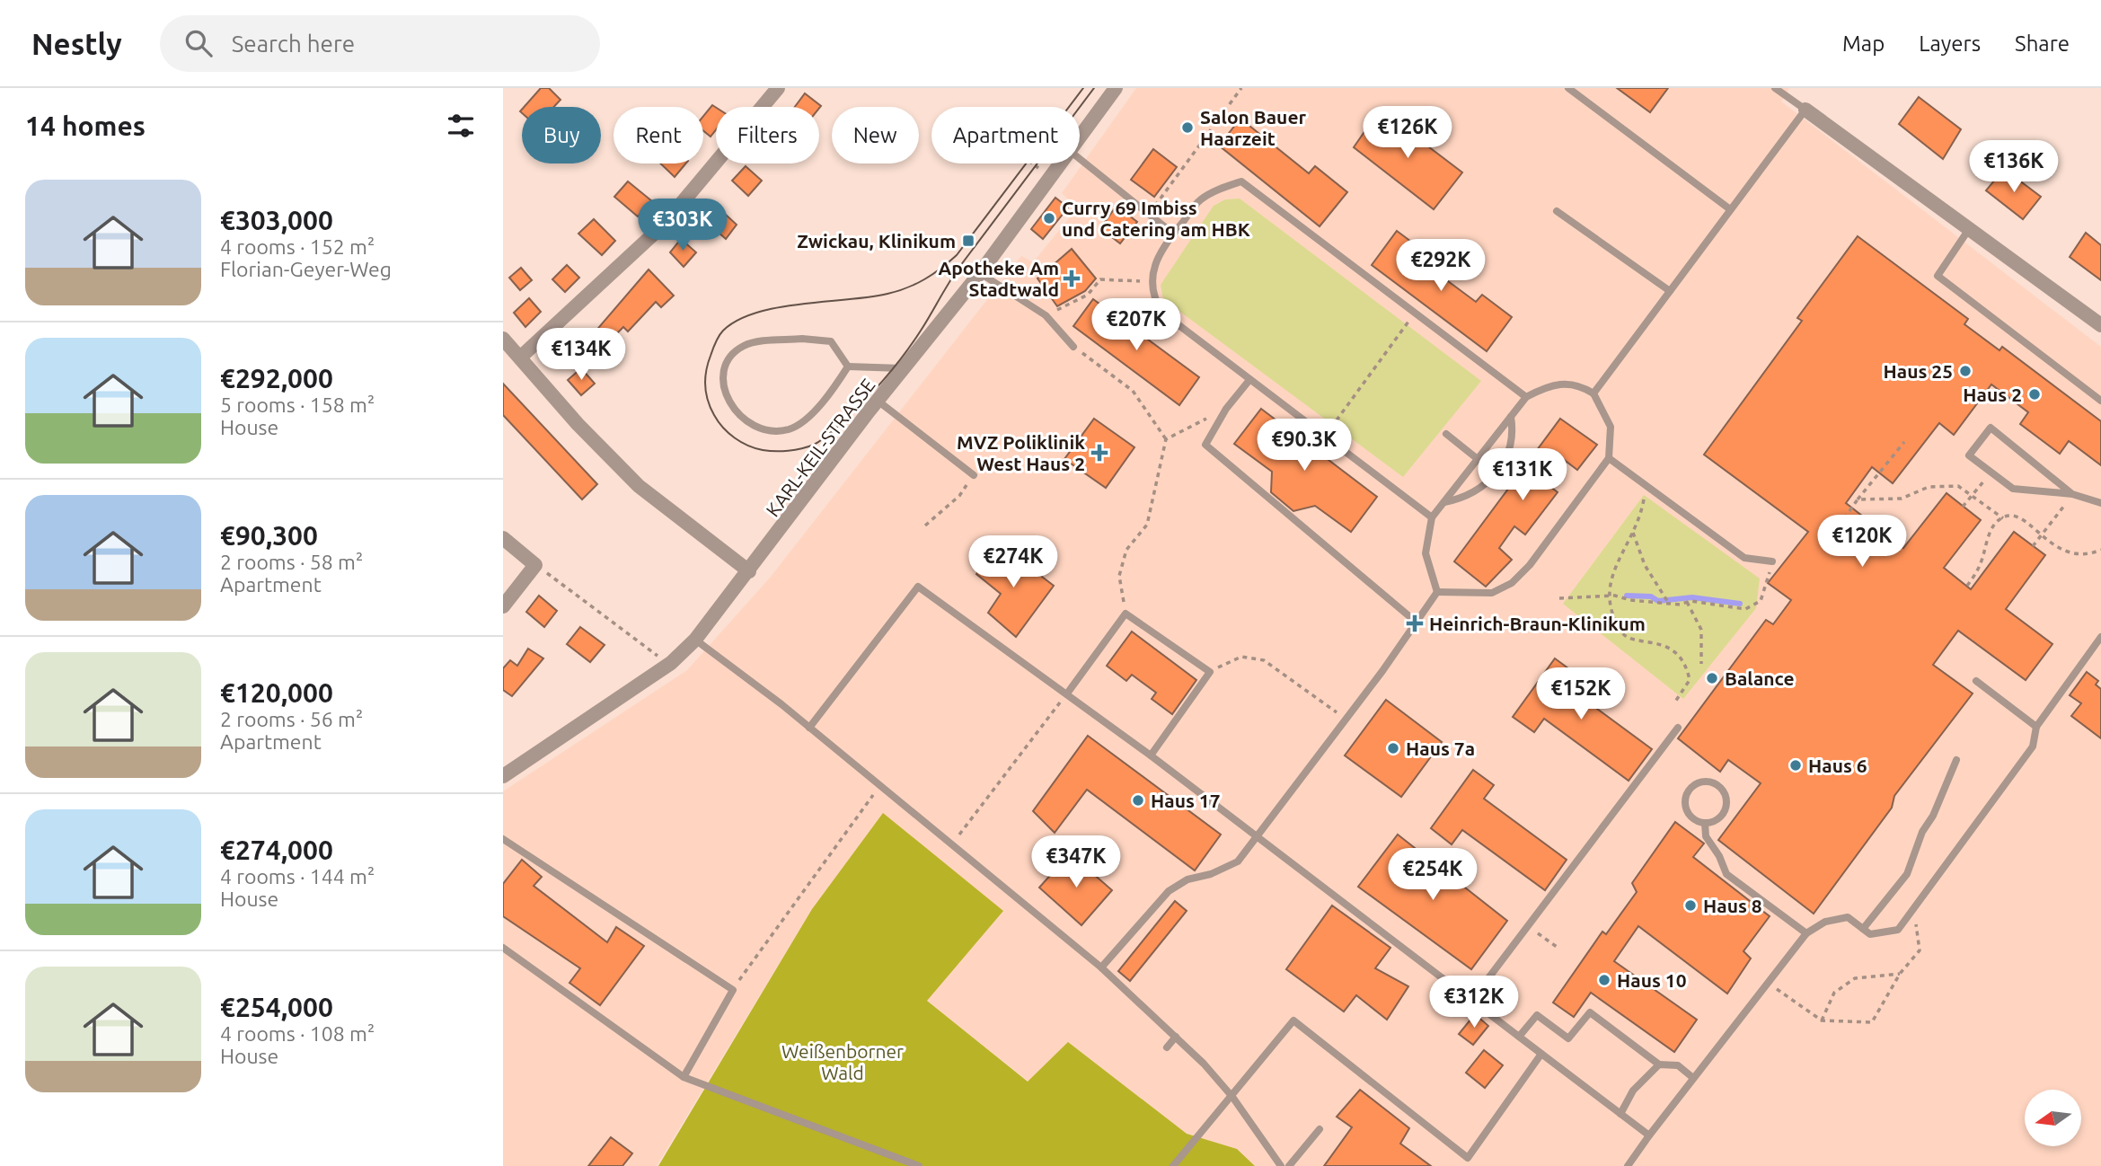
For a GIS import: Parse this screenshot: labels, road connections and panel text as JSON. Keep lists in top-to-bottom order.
{
  "streets": {
    "street": ["KARL-KEIL-STRASSE"]
  },
  "parks": ["Weißenborner Wald"],
  "places": {
    "other": [
      "Salon Bauer Haarzeit",
      "Curry 69 Imbiss und Catering am HBK",
      "Haus 25",
      "Haus 2",
      "Balance",
      "Haus 7a",
      "Haus 6",
      "Haus 17",
      "Haus 8",
      "Haus 10"
    ],
    "transit": ["Zwickau, Klinikum"],
    "health": ["Apotheke Am Stadtwald", "MVZ Poliklinik West Haus 2", "Heinrich-Braun-Klinikum"]
  },
  "north": "left",
  "page": {
    "header": "Nestly",
    "search": "Search here",
    "nav": ["Map", "Layers", "Share"],
    "heading": "14 homes",
    "price": [
      "€126K",
      "€136K",
      "€303K",
      "€292K",
      "€207K",
      "€134K",
      "€90.3K",
      "€131K",
      "€120K",
      "€274K",
      "€152K",
      "€347K",
      "€254K",
      "€312K"
    ],
    "chip": [
      "Buy",
      "Rent",
      "Filters",
      "New",
      "Apartment"
    ],
    "list": [
      {
        "name": "€303,000",
        "note": "4 rooms · 152 m² · Florian-Geyer-Weg"
      },
      {
        "name": "€292,000",
        "note": "5 rooms · 158 m² · House"
      },
      {
        "name": "€90,300",
        "note": "2 rooms · 58 m² · Apartment"
      },
      {
        "name": "€120,000",
        "note": "2 rooms · 56 m² · Apartment"
      },
      {
        "name": "€274,000",
        "note": "4 rooms · 144 m² · House"
      },
      {
        "name": "€254,000",
        "note": "4 rooms · 108 m² · House"
      }
    ]
  }
}
